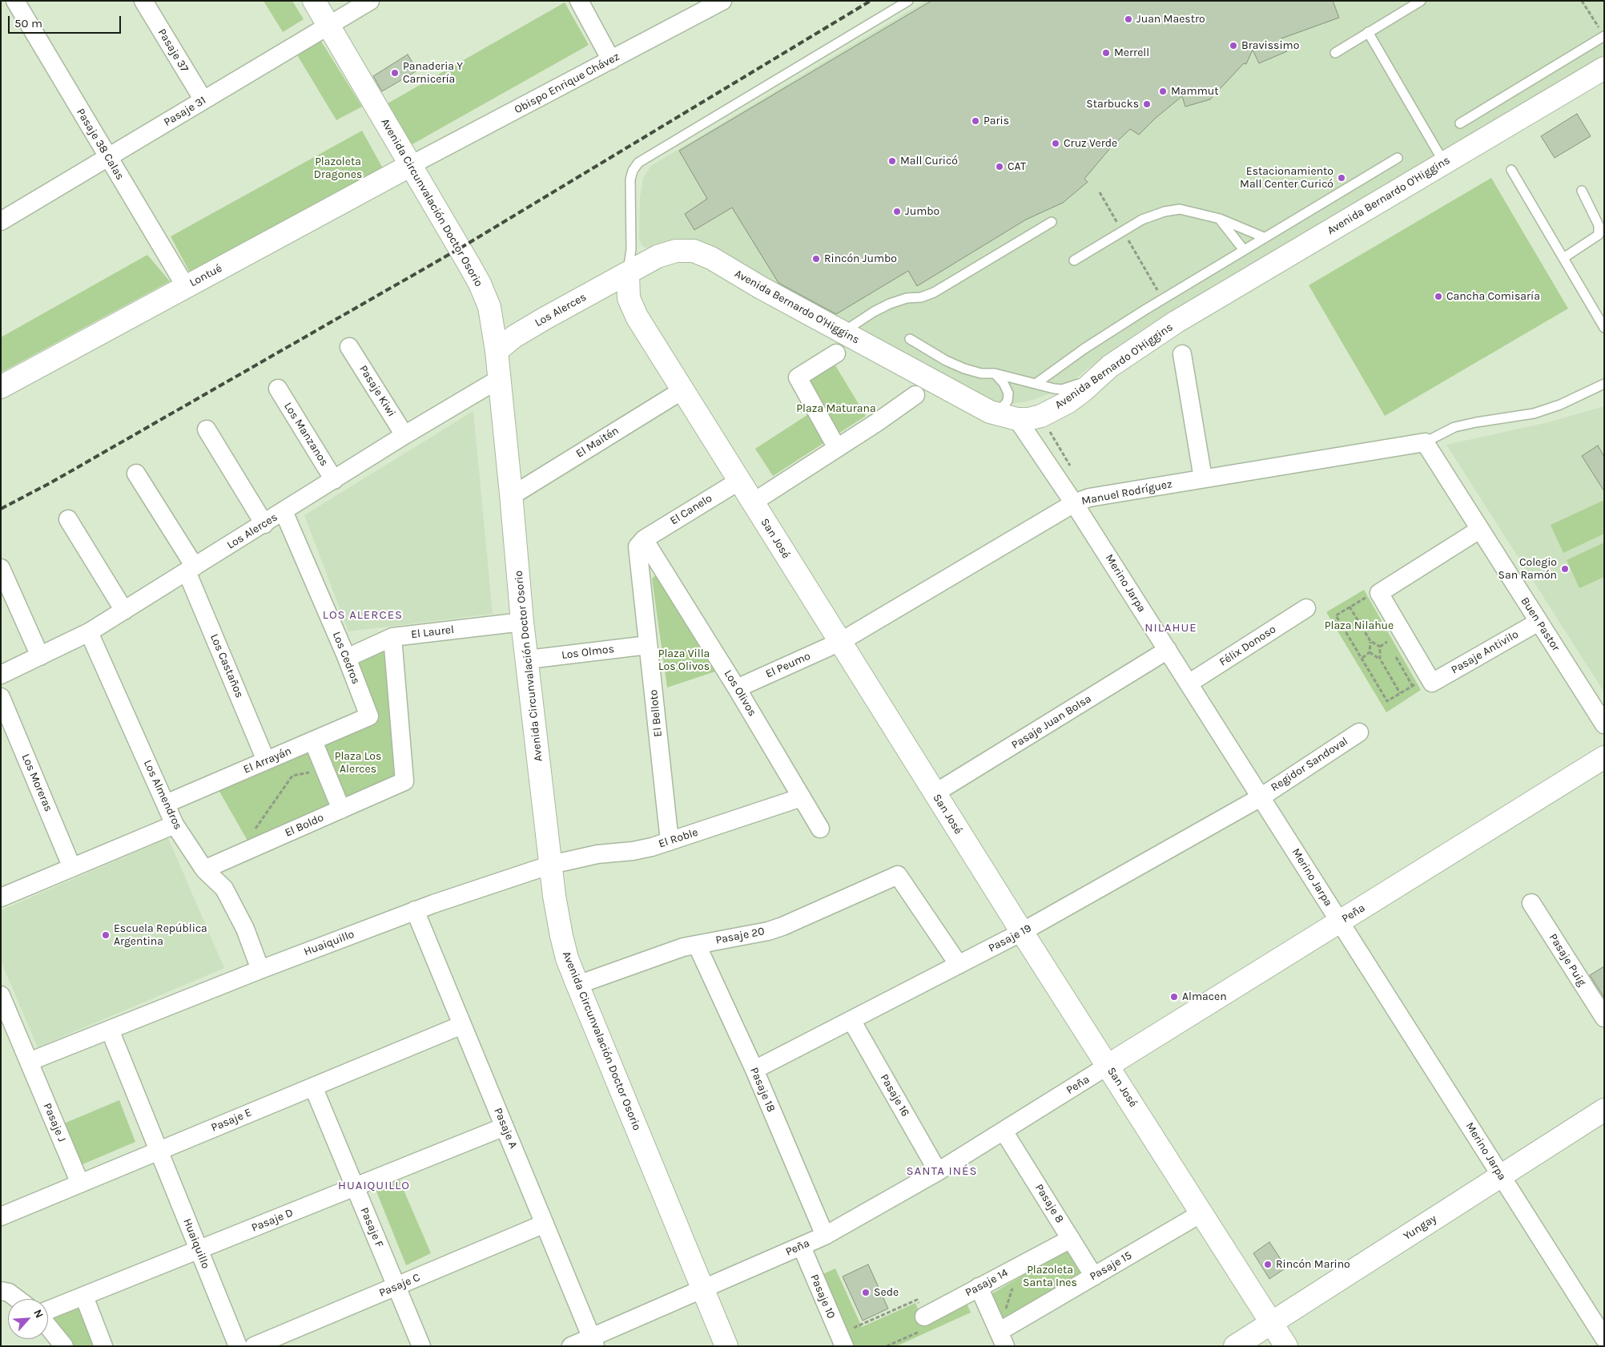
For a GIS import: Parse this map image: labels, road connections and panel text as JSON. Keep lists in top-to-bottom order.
{
  "streets": {
    "main road": [
      "Avenida Bernardo O'Higgins",
      "Avenida Circunvalación Doctor Osorio",
      "Lontué",
      "Los Alerces",
      "San José",
      "Peña",
      "Yungay"
    ],
    "street": [
      "Pasaje 37",
      "Obispo Enrique Chávez",
      "Pasaje 31",
      "Pasaje 38 Calas",
      "Pasaje Kiwi",
      "Los Manzanos",
      "El Maitén",
      "Manuel Rodríguez",
      "El Canelo",
      "Merino Jarpa",
      "Buen Pastor",
      "El Laurel",
      "Félix Donoso",
      "Los Olmos",
      "Pasaje Antivilo",
      "Los Cedros",
      "El Peumo",
      "Los Castaños",
      "Los Olivos",
      "El Belloto",
      "Pasaje Juan Bolsa",
      "El Arrayán",
      "Regidor Sandoval",
      "Los Moreras",
      "Los Almendros",
      "El Boldo",
      "El Roble",
      "Pasaje 20",
      "Pasaje 19",
      "Huaiquillo",
      "Pasaje Puig",
      "Pasaje 18",
      "Pasaje 16",
      "Pasaje E",
      "Pasaje J",
      "Pasaje A",
      "Pasaje 8",
      "Pasaje D",
      "Pasaje F",
      "Pasaje 15",
      "Pasaje 14",
      "Pasaje C",
      "Pasaje 10"
    ]
  },
  "crossings": [
    ["Pasaje 37", "Pasaje 31"],
    ["Obispo Enrique Chávez", "Avenida Circunvalación Doctor Osorio"],
    ["Obispo Enrique Chávez", "Lontué"],
    ["Pasaje 31", "Pasaje 38 Calas"],
    ["Pasaje 31", "Avenida Circunvalación Doctor Osorio"],
    ["Pasaje 38 Calas", "Lontué"],
    ["Avenida Bernardo O'Higgins", "Los Alerces"],
    ["Avenida Bernardo O'Higgins", "San José"],
    ["Avenida Bernardo O'Higgins", "Merino Jarpa"],
    ["Avenida Circunvalación Doctor Osorio", "Lontué"],
    ["Avenida Circunvalación Doctor Osorio", "Los Alerces"],
    ["Avenida Circunvalación Doctor Osorio", "El Maitén"],
    ["Avenida Circunvalación Doctor Osorio", "El Laurel"],
    ["Avenida Circunvalación Doctor Osorio", "Los Olmos"],
    ["Avenida Circunvalación Doctor Osorio", "El Roble"],
    ["Avenida Circunvalación Doctor Osorio", "Peña"],
    ["Avenida Circunvalación Doctor Osorio", "Pasaje 20"],
    ["Avenida Circunvalación Doctor Osorio", "Huaiquillo"],
    ["Los Alerces", "Pasaje Kiwi"],
    ["Los Alerces", "Los Manzanos"],
    ["Los Alerces", "San José"],
    ["Los Alerces", "Los Cedros"],
    ["Los Alerces", "Los Castaños"],
    ["Los Alerces", "Los Almendros"],
    ["El Maitén", "San José"],
    ["Manuel Rodríguez", "San José"],
    ["Manuel Rodríguez", "Merino Jarpa"],
    ["Manuel Rodríguez", "Buen Pastor"],
    ["Manuel Rodríguez", "El Peumo"],
    ["El Canelo", "San José"],
    ["El Canelo", "Los Olivos"],
    ["El Canelo", "El Belloto"],
    ["San José", "El Peumo"],
    ["San José", "Pasaje Juan Bolsa"],
    ["San José", "Peña"],
    ["San José", "Pasaje 19"],
    ["San José", "Yungay"],
    ["San José", "Pasaje 15"],
    ["Merino Jarpa", "Félix Donoso"],
    ["Merino Jarpa", "Pasaje Juan Bolsa"],
    ["Merino Jarpa", "Regidor Sandoval"],
    ["Merino Jarpa", "Peña"],
    ["Merino Jarpa", "Pasaje 19"],
    ["Merino Jarpa", "Yungay"],
    ["Buen Pastor", "Pasaje Antivilo"],
    ["El Laurel", "Los Cedros"],
    ["El Laurel", "El Boldo"],
    ["Los Olmos", "El Belloto"],
    ["Los Cedros", "El Arrayán"],
    ["El Peumo", "Los Olivos"],
    ["Los Castaños", "El Arrayán"],
    ["Los Olivos", "El Belloto"],
    ["Los Olivos", "El Roble"],
    ["El Belloto", "El Roble"],
    ["El Arrayán", "Los Almendros"],
    ["Regidor Sandoval", "Pasaje 19"],
    ["Los Almendros", "El Boldo"],
    ["Los Almendros", "Huaiquillo"],
    ["El Roble", "Huaiquillo"],
    ["Peña", "Pasaje 18"],
    ["Peña", "Pasaje 16"],
    ["Peña", "Pasaje A"],
    ["Peña", "Pasaje 8"],
    ["Peña", "Pasaje 10"],
    ["Pasaje 20", "Pasaje 19"],
    ["Pasaje 20", "Pasaje 18"],
    ["Pasaje 19", "Pasaje 18"],
    ["Pasaje 19", "Pasaje 16"],
    ["Huaiquillo", "Pasaje E"],
    ["Huaiquillo", "Pasaje J"],
    ["Huaiquillo", "Pasaje A"],
    ["Huaiquillo", "Pasaje D"],
    ["Pasaje E", "Pasaje J"],
    ["Pasaje E", "Pasaje A"],
    ["Pasaje E", "Pasaje F"],
    ["Pasaje A", "Pasaje D"],
    ["Pasaje A", "Pasaje C"],
    ["Pasaje 8", "Pasaje 15"],
    ["Pasaje 8", "Pasaje 14"],
    ["Pasaje D", "Pasaje F"],
    ["Pasaje F", "Pasaje C"]
  ],
  "districts": [
    "LOS ALERCES",
    "NILAHUE",
    "SANTA INÉS",
    "HUAIQUILLO"
  ],
  "parks": [
    "Plazoleta Dragones",
    "Plaza Maturana",
    "Plaza Nilahue",
    "Plaza Villa Los Olivos",
    "Plaza Los Alerces",
    "Plazoleta Santa Ines"
  ],
  "places": [
    "Juan Maestro",
    "Bravissimo",
    "Merrell",
    "Panaderia Y Carnicería",
    "Mammut",
    "Starbucks",
    "Paris",
    "Cruz Verde",
    "Mall Curicó",
    "CAT",
    "Estacionamiento Mall Center Curicó",
    "Jumbo",
    "Rincón Jumbo",
    "Cancha Comisaría",
    "Colegio San Ramón",
    "Escuela República Argentina",
    "Almacen",
    "Rincón Marino",
    "Sede"
  ],
  "scale_bar": "50 m",
  "north": "top right"
}
